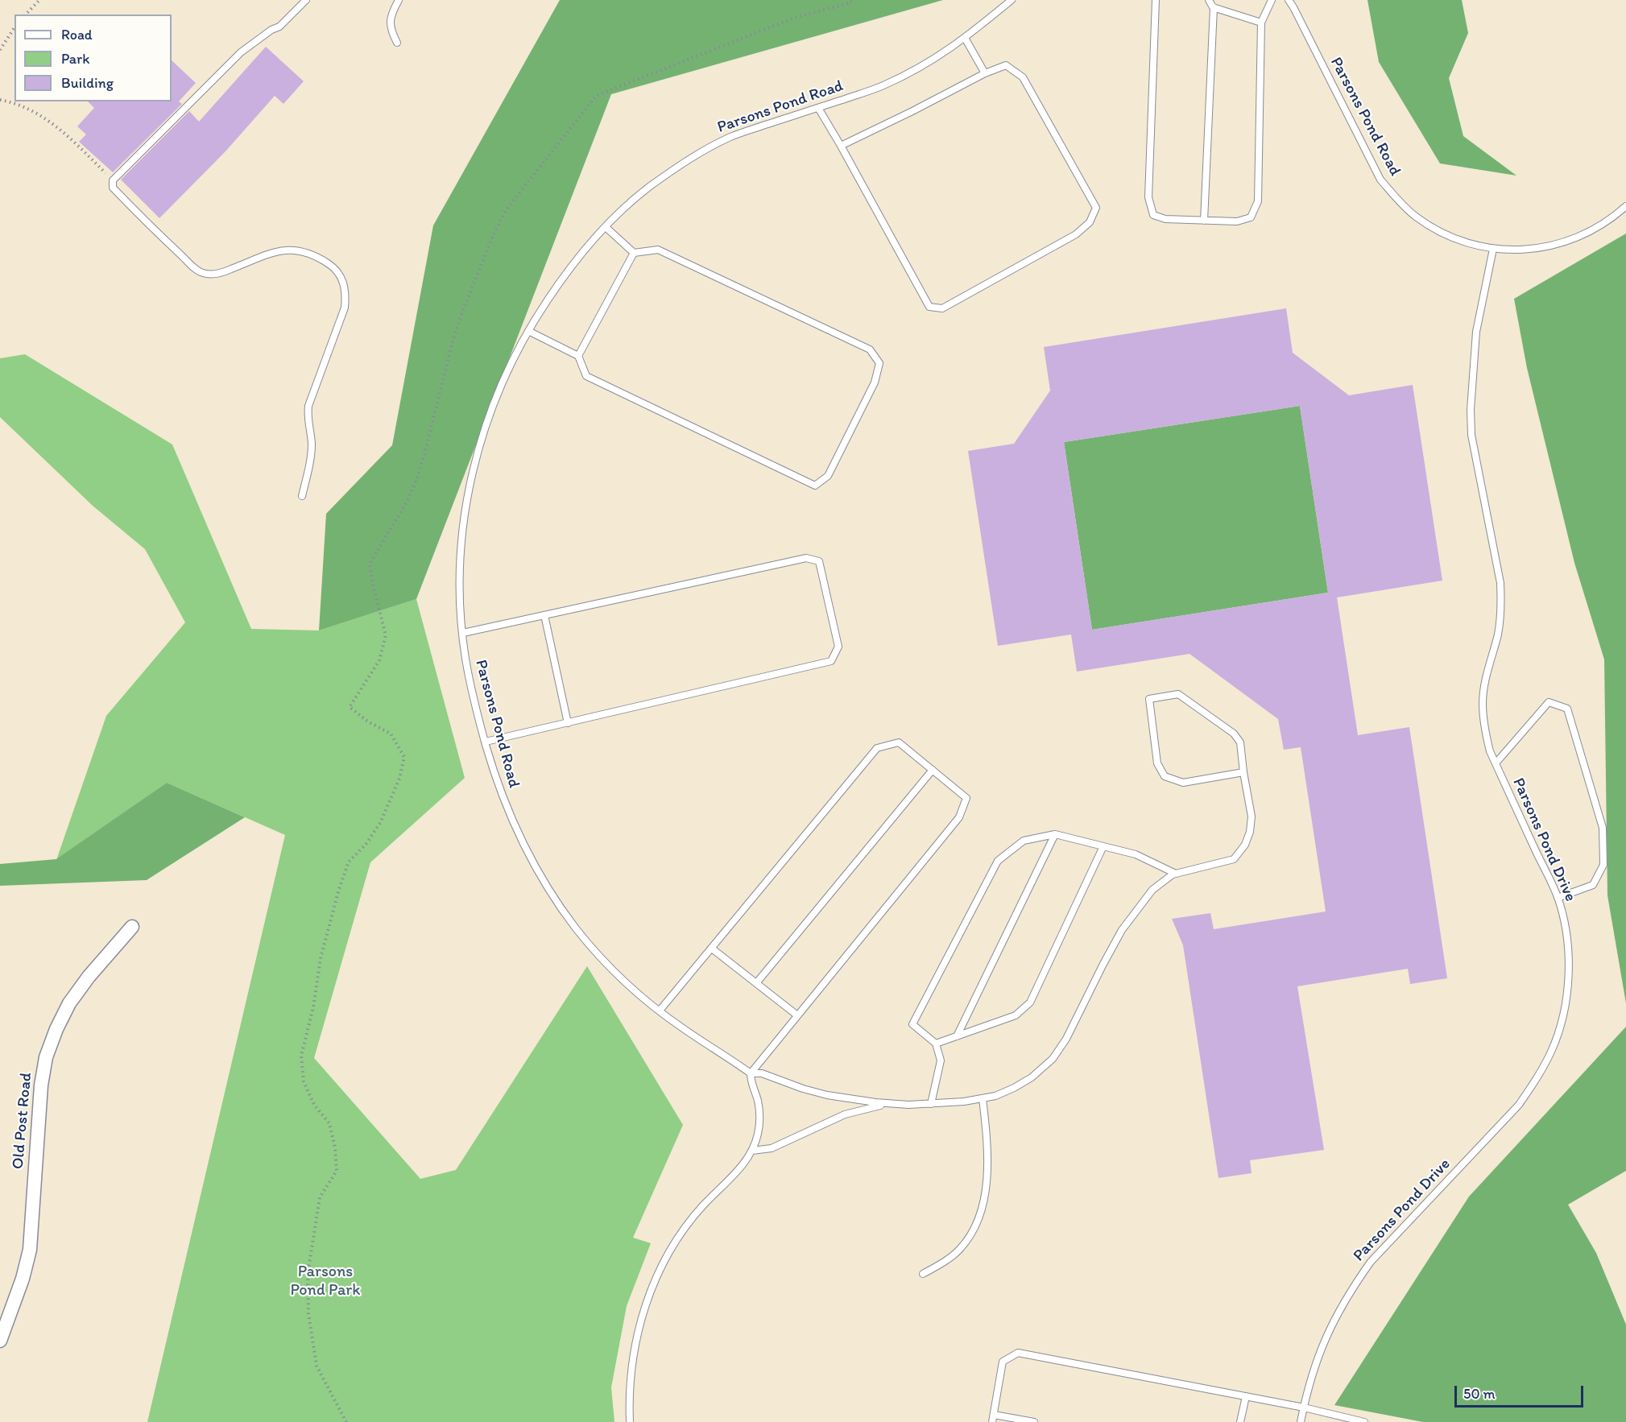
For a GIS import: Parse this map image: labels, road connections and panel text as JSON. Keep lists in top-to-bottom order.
{
  "streets": {
    "street": ["Old Post Road"],
    "lane": ["Parsons Pond Road", "Parsons Pond Drive"]
  },
  "crossings": [
    ["Parsons Pond Road", "Parsons Pond Drive"]
  ],
  "parks": ["Parsons Pond Park"],
  "legend": ["Road", "Park", "Building"],
  "scale_bar": "50 m"
}
